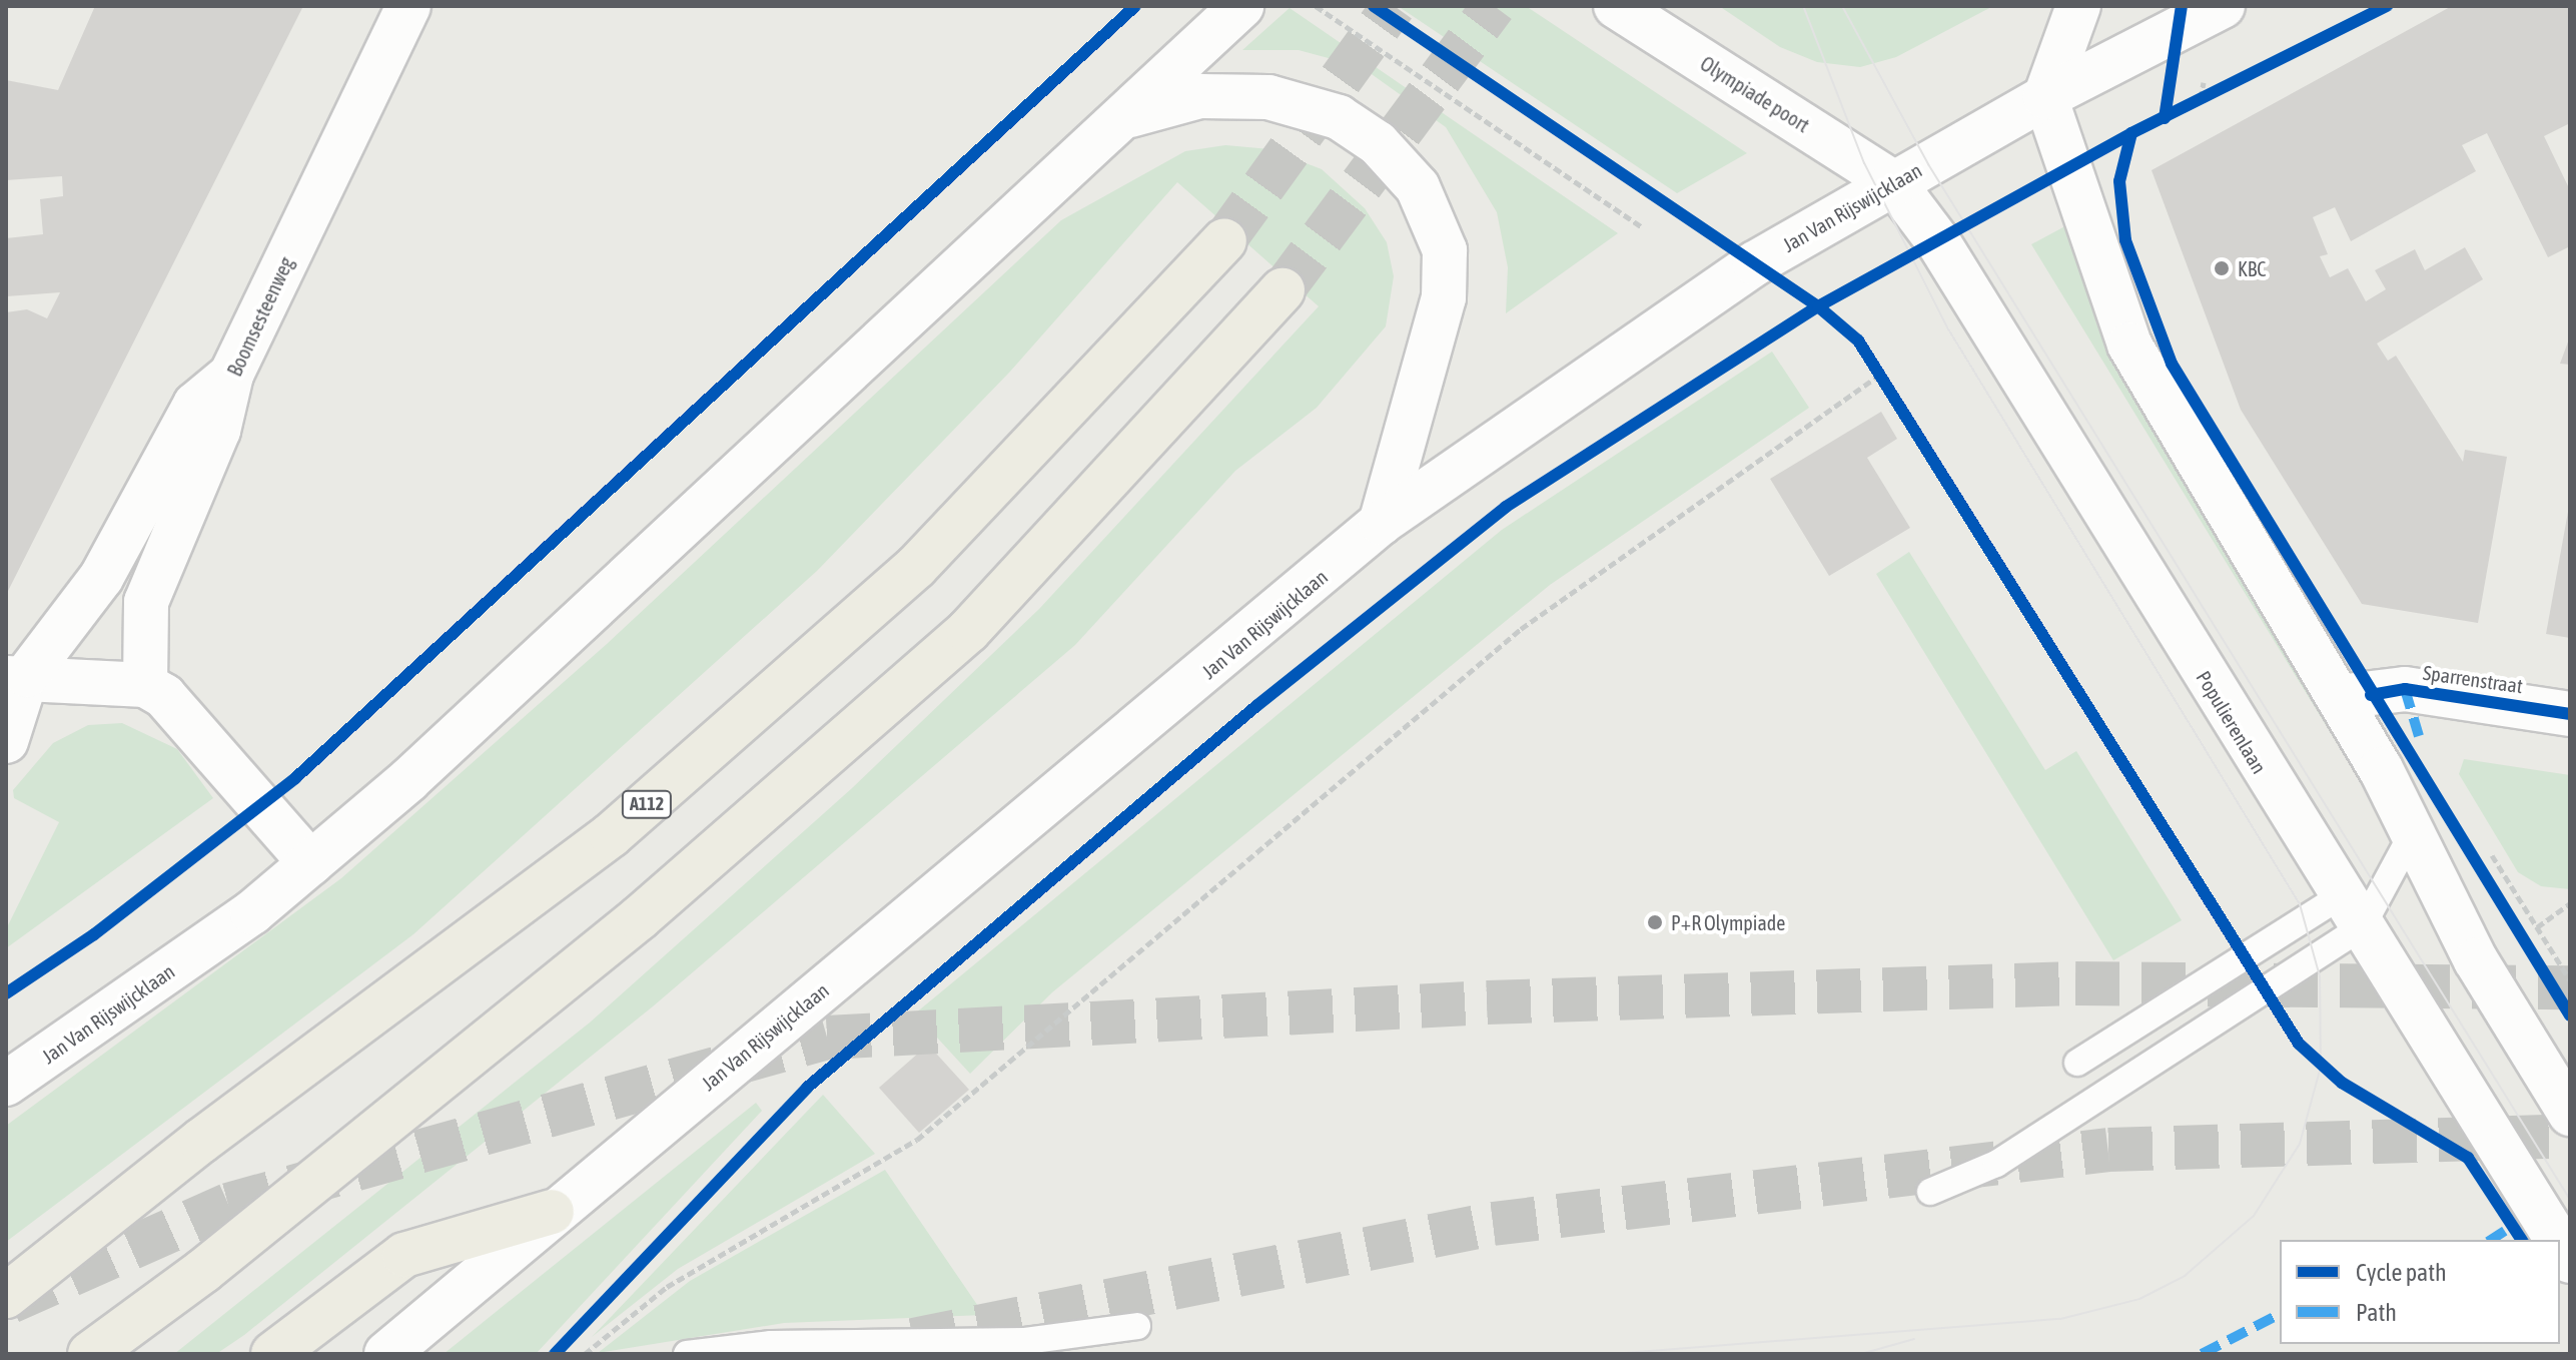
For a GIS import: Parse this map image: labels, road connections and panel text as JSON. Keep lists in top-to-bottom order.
{
  "streets": {
    "highway": ["A112"],
    "main road": [
      "Olympiade poort",
      "Jan Van Rijswijcklaan",
      "Boomsesteenweg",
      "Sparrenstraat",
      "Populierenlaan"
    ]
  },
  "crossings": [
    ["Olympiade poort", "Jan Van Rijswijcklaan"],
    ["Olympiade poort", "Populierenlaan"],
    ["Jan Van Rijswijcklaan", "Populierenlaan"]
  ],
  "places": ["KBC", "P+R Olympiade"],
  "legend": ["Cycle path", "Path"]
}
